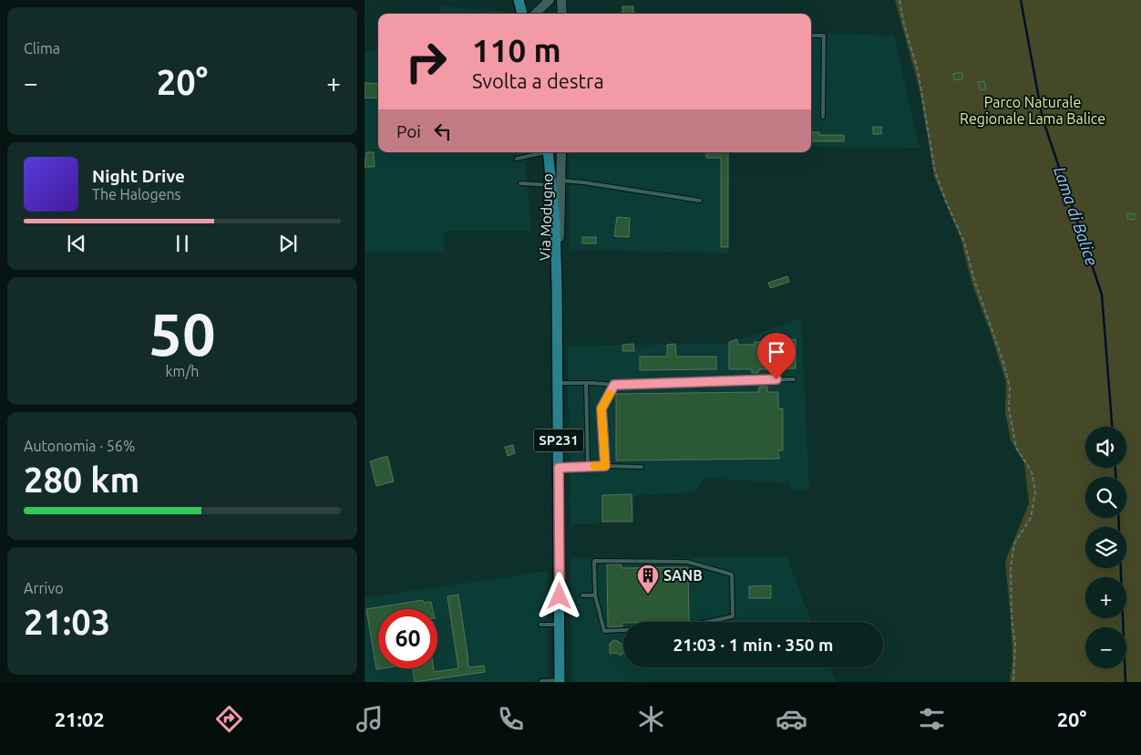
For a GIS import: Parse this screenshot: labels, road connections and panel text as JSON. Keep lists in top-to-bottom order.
{
  "streets": {
    "main road": ["SP231"],
    "street": ["Via Modugno"]
  },
  "crossings": [
    ["Via Modugno", "SP231"]
  ],
  "water": ["Lama di Balice"],
  "parks": ["Parco Naturale Regionale Lama Balice"],
  "places": {
    "building": ["SANB"]
  },
  "page": {
    "tile": [
      "Clima",
      ["50", "km/h"],
      ["Autonomia · 56%", "280 km"],
      ["Arrivo", "21:03"]
    ],
    "turn": ["110 m", "Svolta a destra"],
    "heat": ["−", "20°", "+"],
    "then": "Poi",
    "song": ["Night Drive", "The Halogens"],
    "map_buttons": ["+", "−"],
    "limit": "60",
    "trip": "21:03 · 1 min · 350 m",
    "tabs": ["21:02", "20°"]
  }
}
